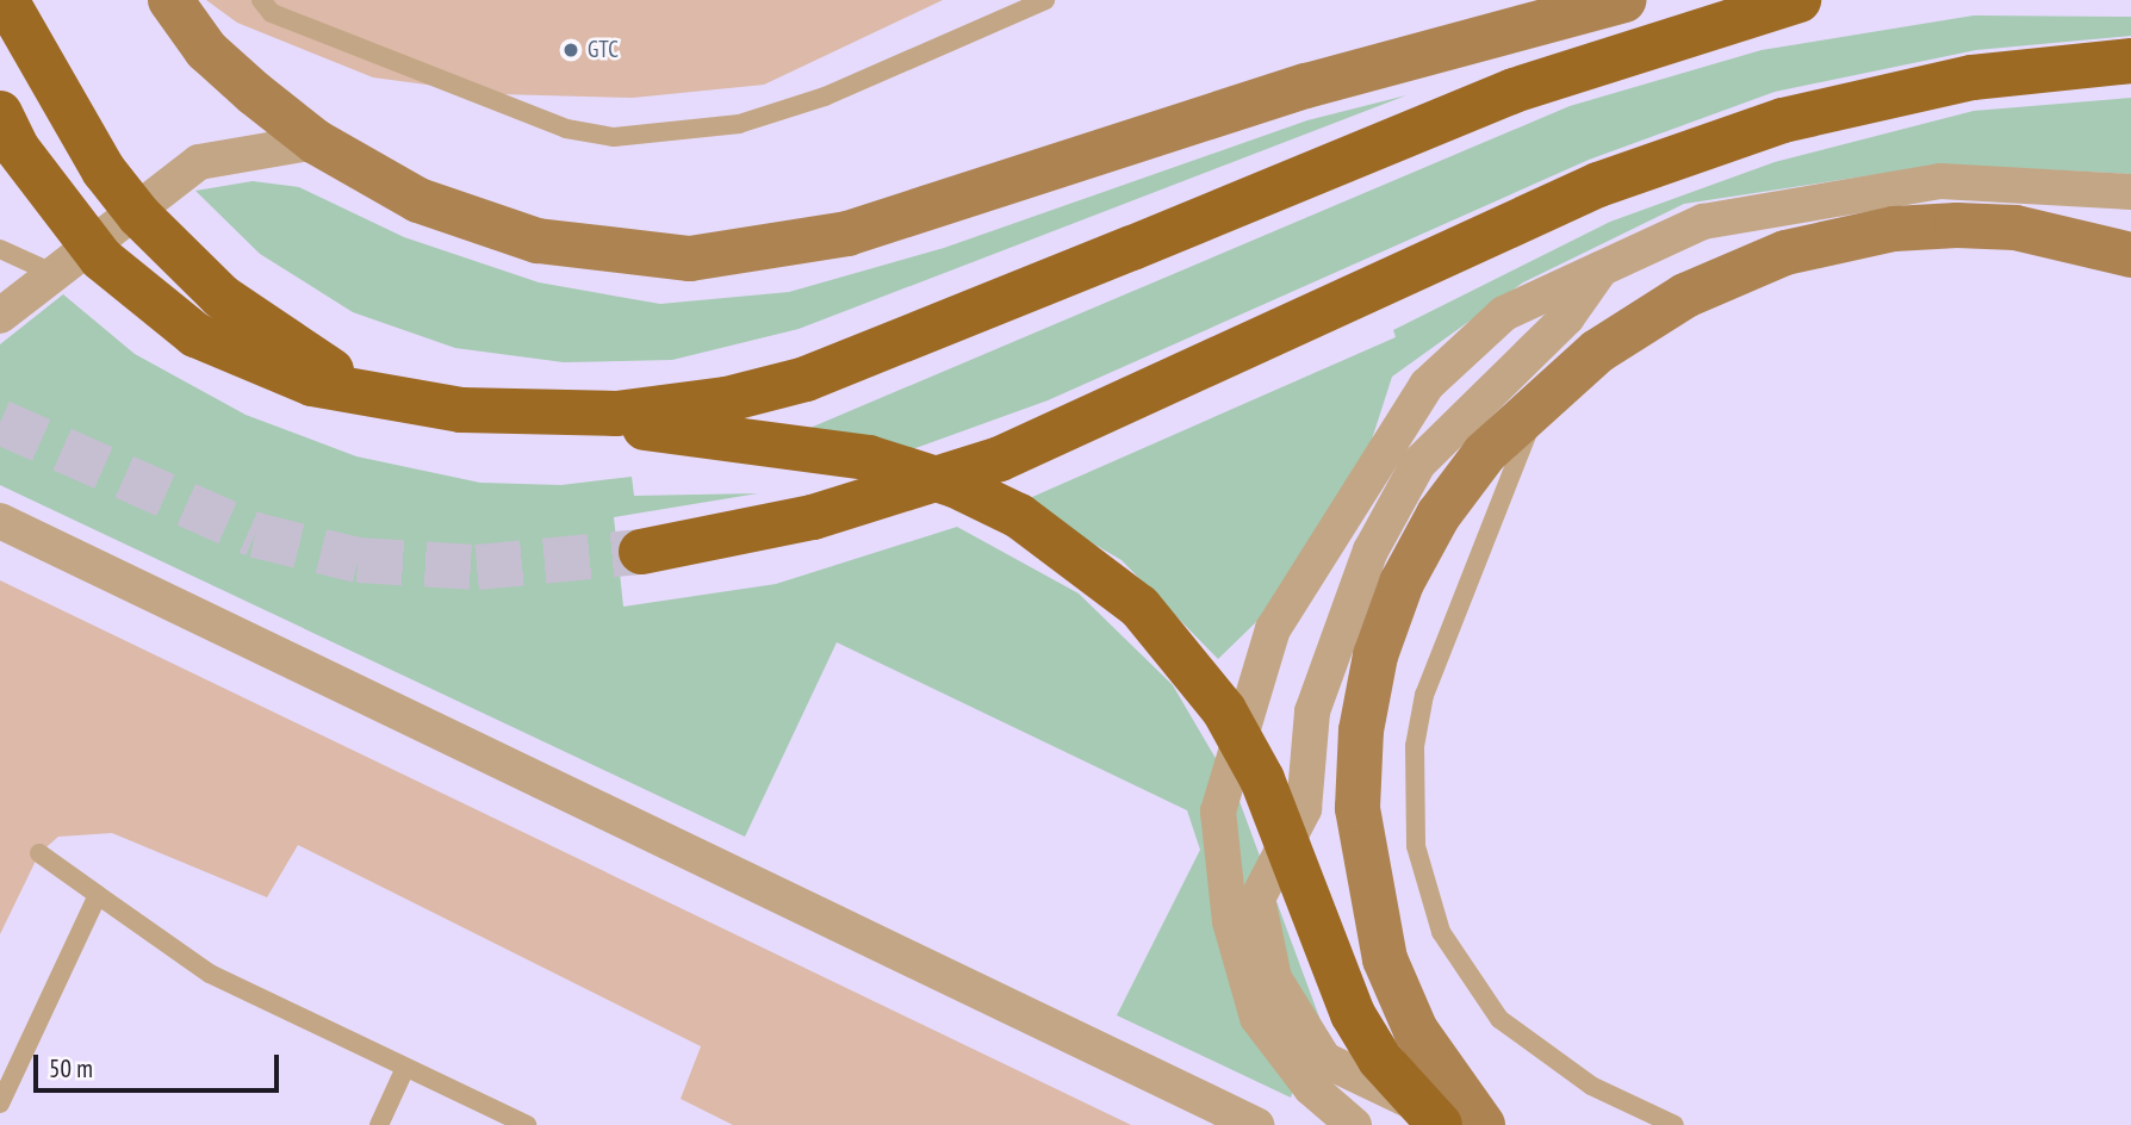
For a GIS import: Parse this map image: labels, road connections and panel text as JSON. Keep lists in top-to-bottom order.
{
  "places": ["GTC"],
  "scale_bar": "50 m"
}
